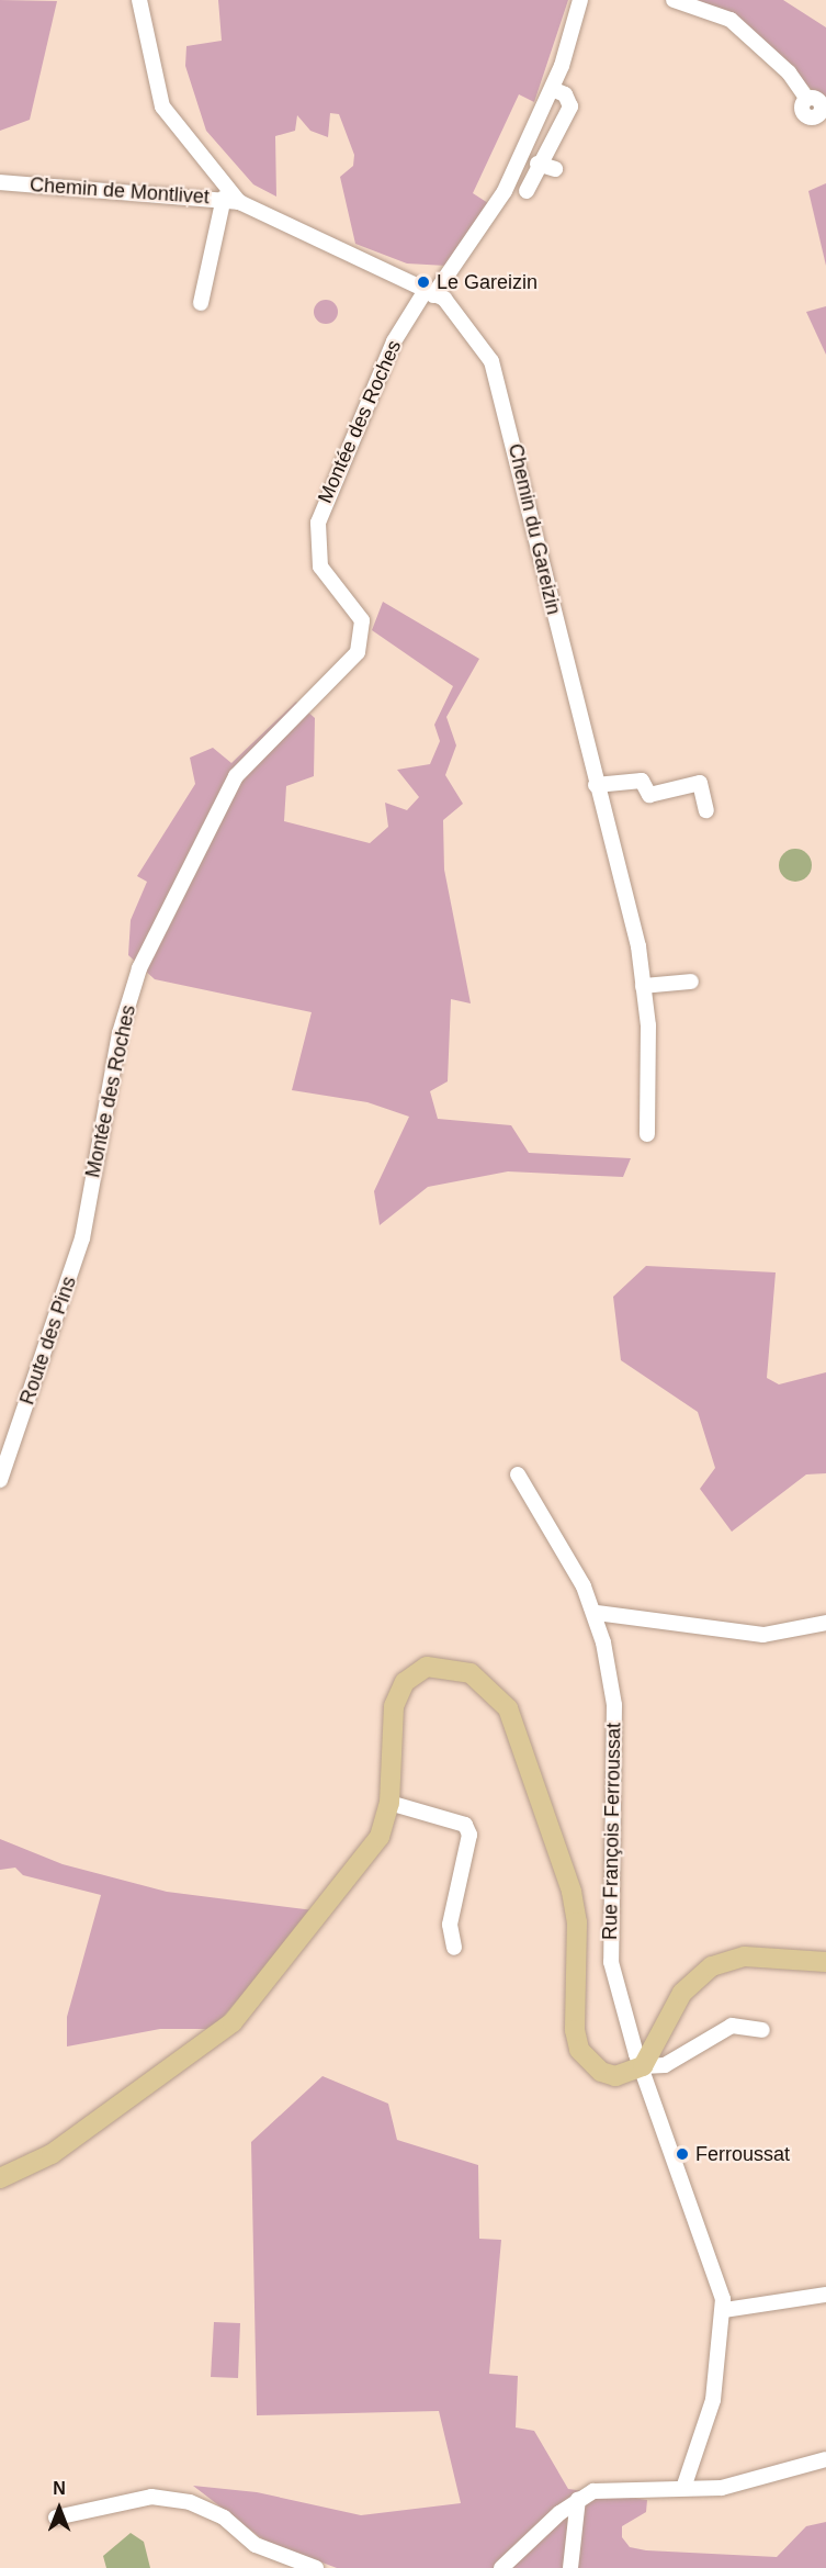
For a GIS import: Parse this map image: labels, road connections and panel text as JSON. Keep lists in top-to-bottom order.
{
  "streets": {
    "street": [
      "Chemin de Montlivet",
      "Montée des Roches",
      "Chemin du Gareizin",
      "Route des Pins",
      "Rue François Ferroussat"
    ]
  },
  "crossings": [
    ["Chemin de Montlivet", "Chemin du Gareizin"],
    ["Montée des Roches", "Chemin du Gareizin"],
    ["Montée des Roches", "Route des Pins"]
  ],
  "places": ["Le Gareizin", "Ferroussat"],
  "north": "top"
}
